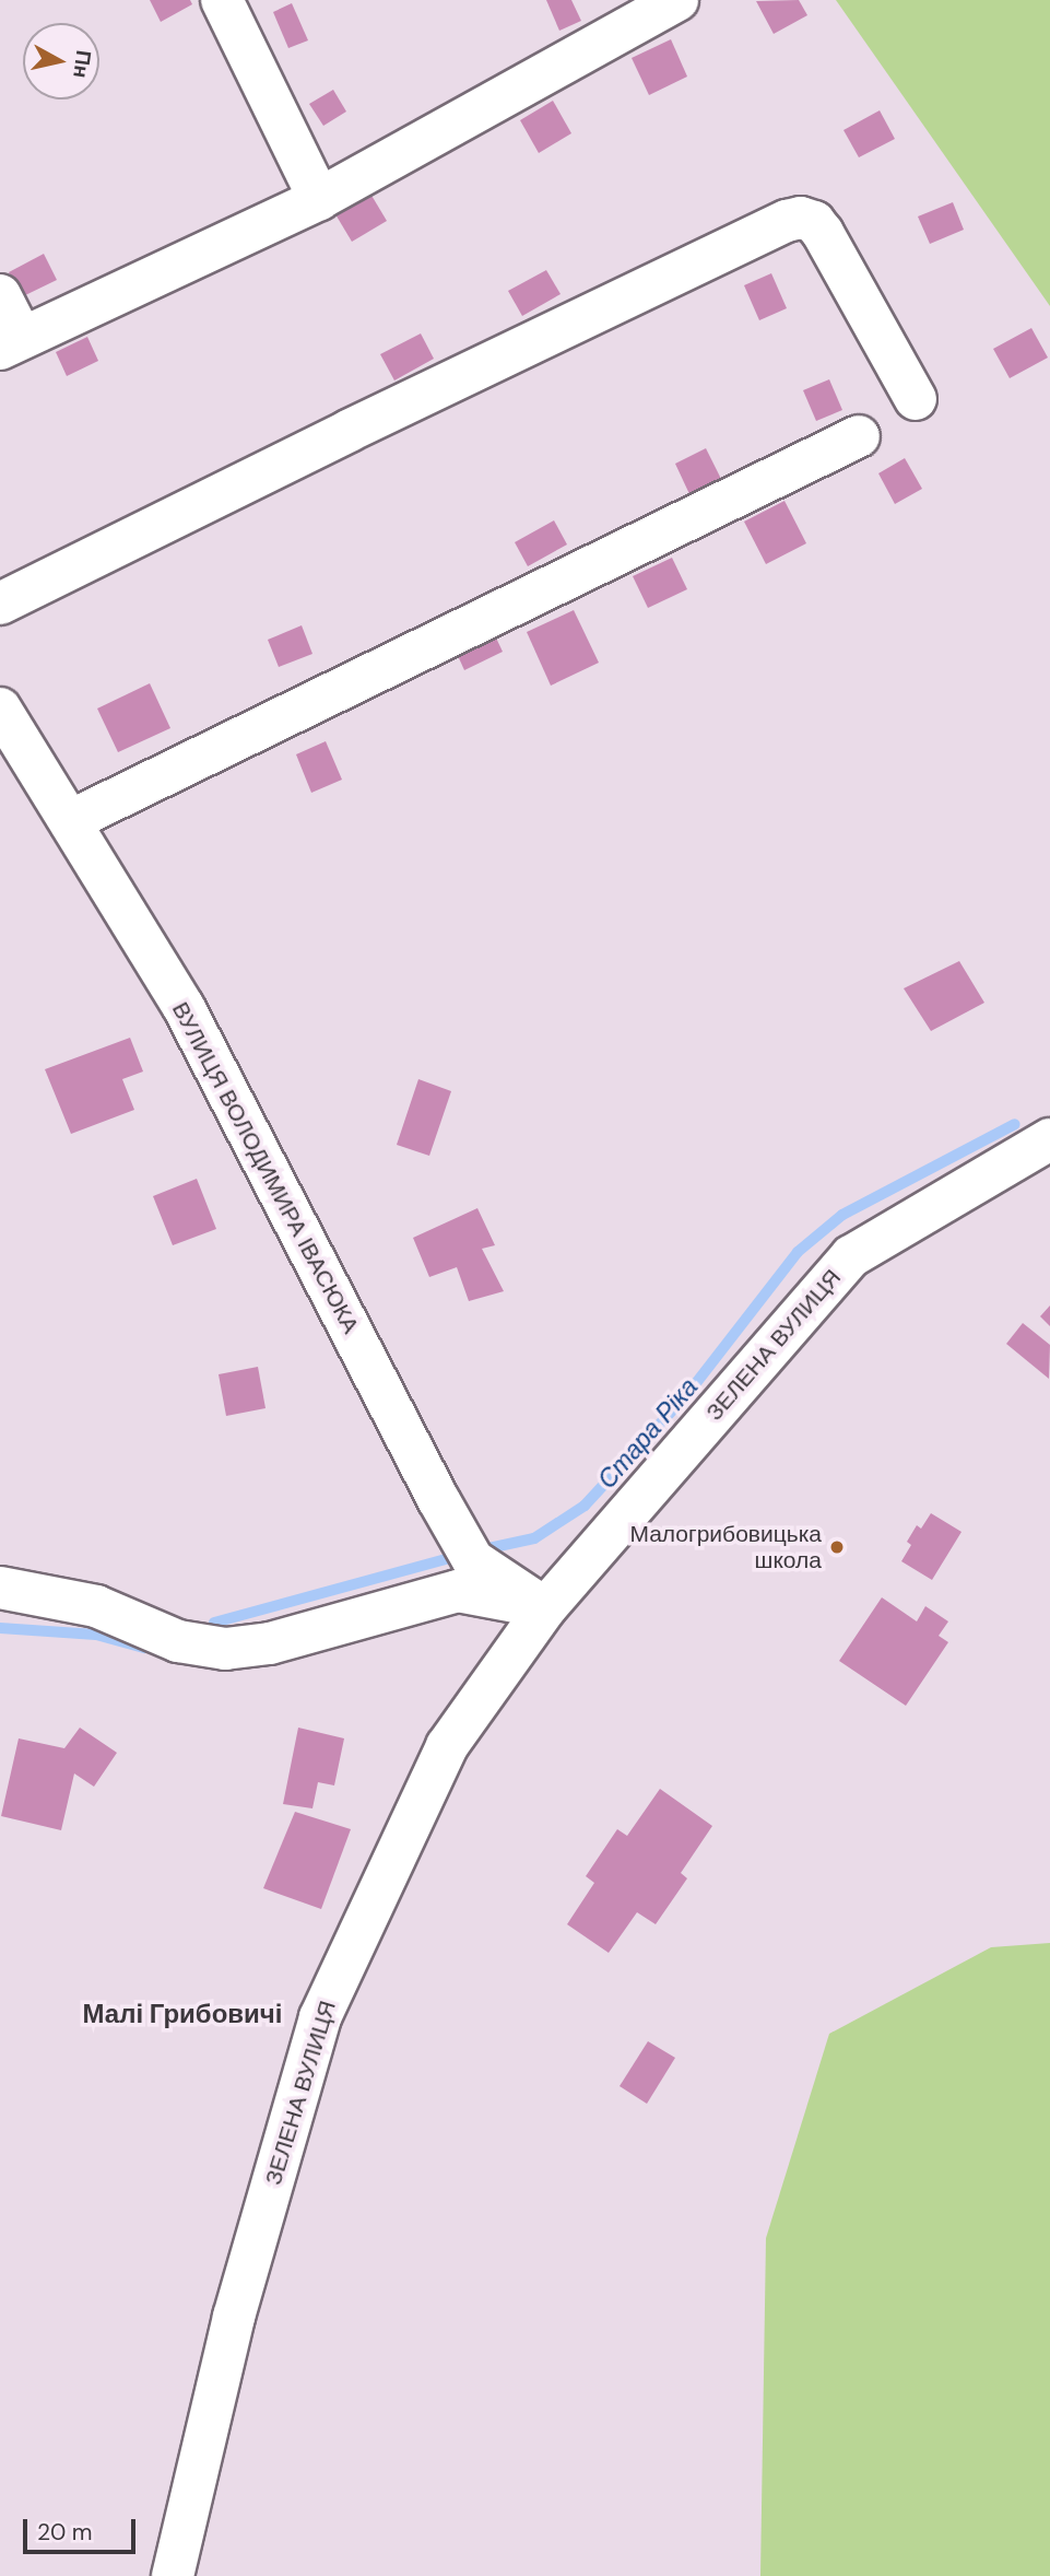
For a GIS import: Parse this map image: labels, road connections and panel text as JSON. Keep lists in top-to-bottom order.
{
  "streets": {
    "street": ["ВУЛИЦЯ ВОЛОДИМИРА ІВАСЮКА", "ЗЕЛЕНА ВУЛИЦЯ"]
  },
  "crossings": [
    ["ВУЛИЦЯ ВОЛОДИМИРА ІВАСЮКА", "ЗЕЛЕНА ВУЛИЦЯ"]
  ],
  "districts": ["Малі Грибовичі"],
  "water": ["Стара Ріка"],
  "places": ["Малогрибовицька школа"],
  "scale_bar": "20 m",
  "north": "right"
}
